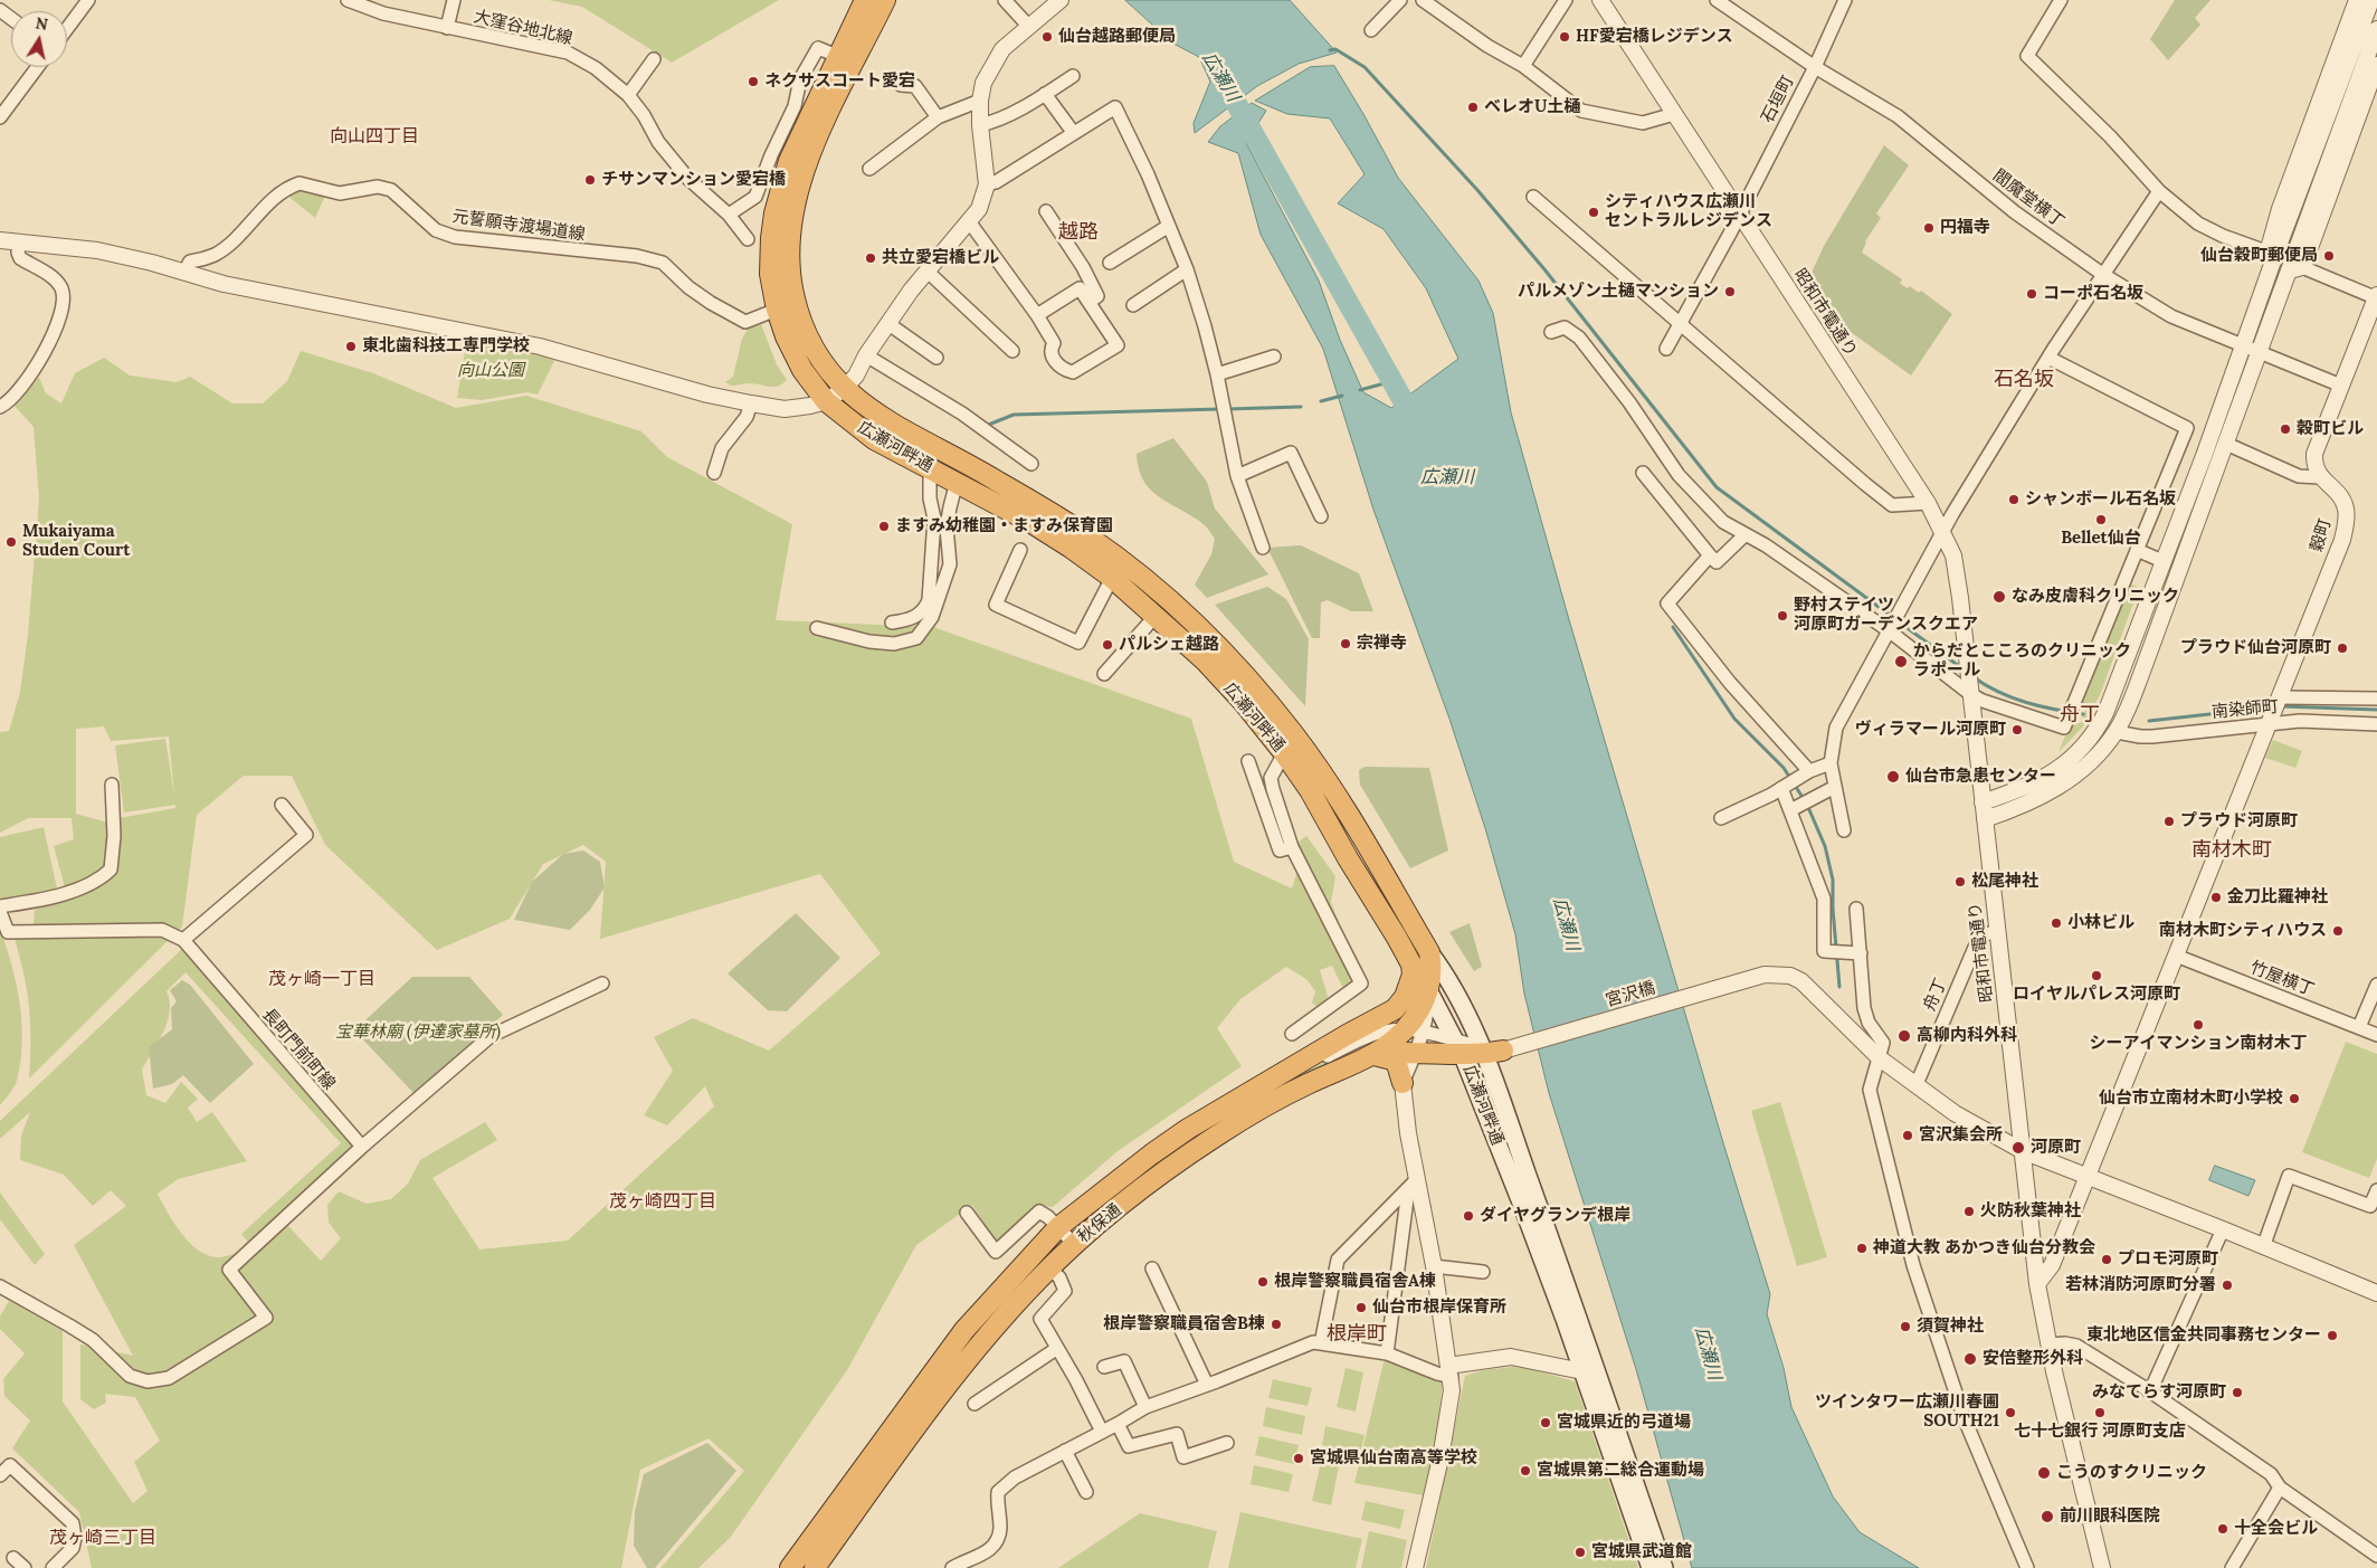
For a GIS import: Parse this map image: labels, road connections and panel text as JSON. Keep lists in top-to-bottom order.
{
  "streets": {
    "highway": ["広瀬河畔通", "秋保通"],
    "street": [
      "大窪谷地北線",
      "石垣町",
      "閻魔堂横丁",
      "元誓願寺渡場道線",
      "昭和市電通り",
      "穀町",
      "南染師町",
      "竹屋横丁",
      "宮沢橋",
      "舟丁",
      "長町門前町線"
    ]
  },
  "crossings": [
    ["石垣町", "閻魔堂横丁"],
    ["石垣町", "昭和市電通り"],
    ["元誓願寺渡場道線", "広瀬河畔通"],
    ["昭和市電通り", "穀町"],
    ["昭和市電通り", "舟丁"],
    ["広瀬河畔通", "宮沢橋"],
    ["広瀬河畔通", "秋保通"],
    ["穀町", "南染師町"],
    ["穀町", "竹屋横丁"]
  ],
  "districts": [
    "向山四丁目",
    "越路",
    "石名坂",
    "舟丁",
    "南材木町",
    "茂ヶ崎一丁目",
    "茂ヶ崎四丁目",
    "根岸町",
    "茂ヶ崎三丁目"
  ],
  "water": ["広瀬川"],
  "parks": ["向山公園", "宝華林廟 (伊達家墓所)"],
  "places": [
    "仙台越路郵便局",
    "HF愛宕橋レジデンス",
    "ネクサスコート愛宕",
    "ベレオU土樋",
    "チサンマンション愛宕橋",
    "シティハウス広瀬川 セントラルレジデンス",
    "円福寺",
    "仙台穀町郵便局",
    "共立愛宕橋ビル",
    "パルメゾン土樋マンション",
    "コーポ石名坂",
    "東北歯科技工専門学校",
    "穀町ビル",
    "シャンボール石名坂",
    "Bellet仙台",
    "ますみ幼稚園・ますみ保育園",
    "Mukaiyama Studen Court",
    "なみ皮膚科クリニック",
    "野村ステイツ 河原町ガーデンスクエア",
    "宗禅寺",
    "パルシェ越路",
    "プラウド仙台河原町",
    "からだとこころのクリニック ラポール",
    "ヴィラマール河原町",
    "仙台市急患センター",
    "プラウド河原町",
    "松尾神社",
    "金刀比羅神社",
    "小林ビル",
    "南材木町シティハウス",
    "ロイヤルパレス河原町",
    "シーアイマンション南材木丁",
    "高柳内科外科",
    "仙台市立南材木町小学校",
    "宮沢集会所",
    "河原町",
    "火防秋葉神社",
    "ダイヤグランデ根岸",
    "神道大教 あかつき仙台分教会",
    "プロモ河原町",
    "根岸警察職員宿舎A棟",
    "若林消防河原町分署",
    "仙台市根岸保育所",
    "根岸警察職員宿舎B棟",
    "須賀神社",
    "東北地区信金共同事務センター",
    "安倍整形外科",
    "みなてらす河原町",
    "ツインタワー広瀬川春圃 SOUTH21",
    "七十七銀行 河原町支店",
    "宮城県近的弓道場",
    "宮城県仙台南高等学校",
    "宮城県第二総合運動場",
    "こうのすクリニック",
    "前川眼科医院",
    "十全会ビル",
    "宮城県武道館"
  ],
  "north": "top"
}
